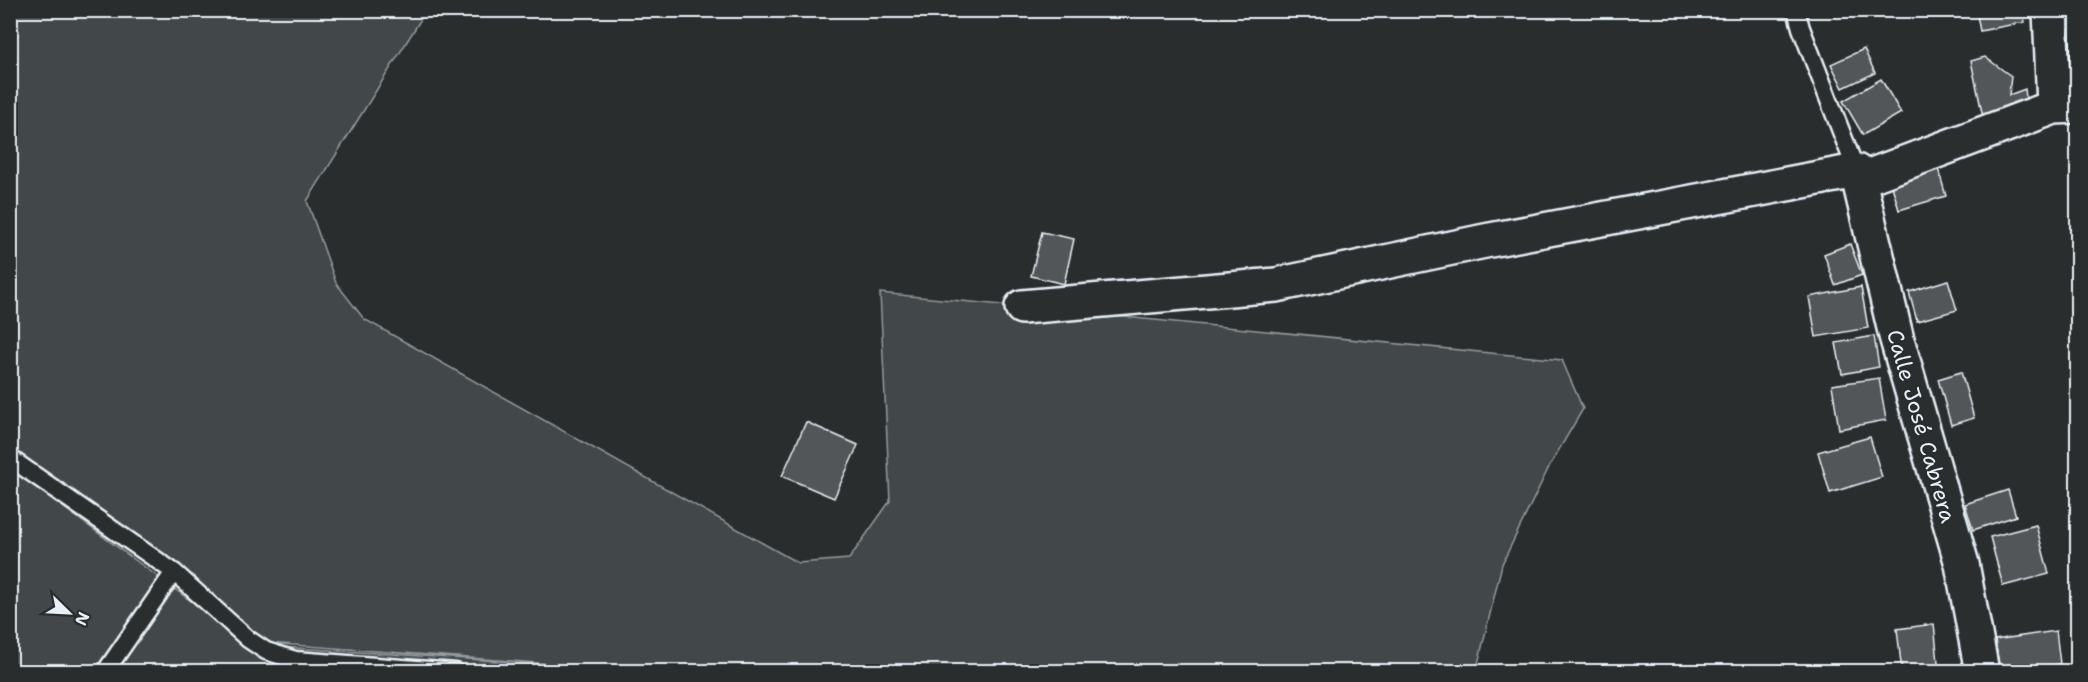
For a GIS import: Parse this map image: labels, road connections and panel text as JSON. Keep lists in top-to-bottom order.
{
  "streets": {
    "street": ["Calle José Cabrera"]
  },
  "north": "bottom right"
}
